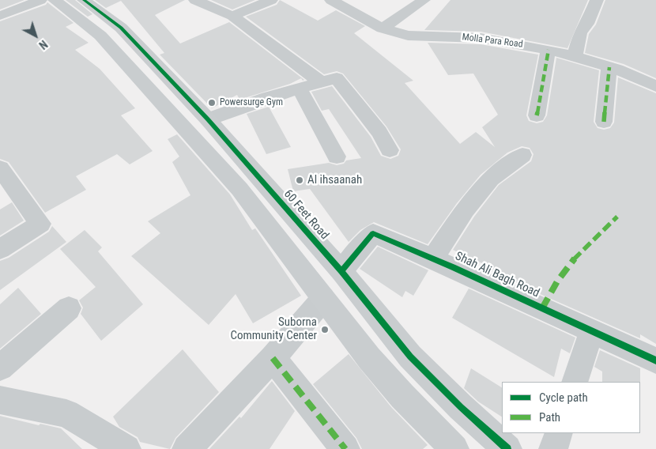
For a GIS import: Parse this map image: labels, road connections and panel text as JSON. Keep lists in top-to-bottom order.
{
  "streets": {
    "street": ["Molla Para Road", "60 Feet Road", "Shah Ali Bagh Road"]
  },
  "crossings": [
    ["60 Feet Road", "Shah Ali Bagh Road"]
  ],
  "places": ["Powersurge Gym", "Al ihsaanah", "Suborna Community Center"],
  "legend": ["Cycle path", "Path"],
  "north": "bottom right"
}
